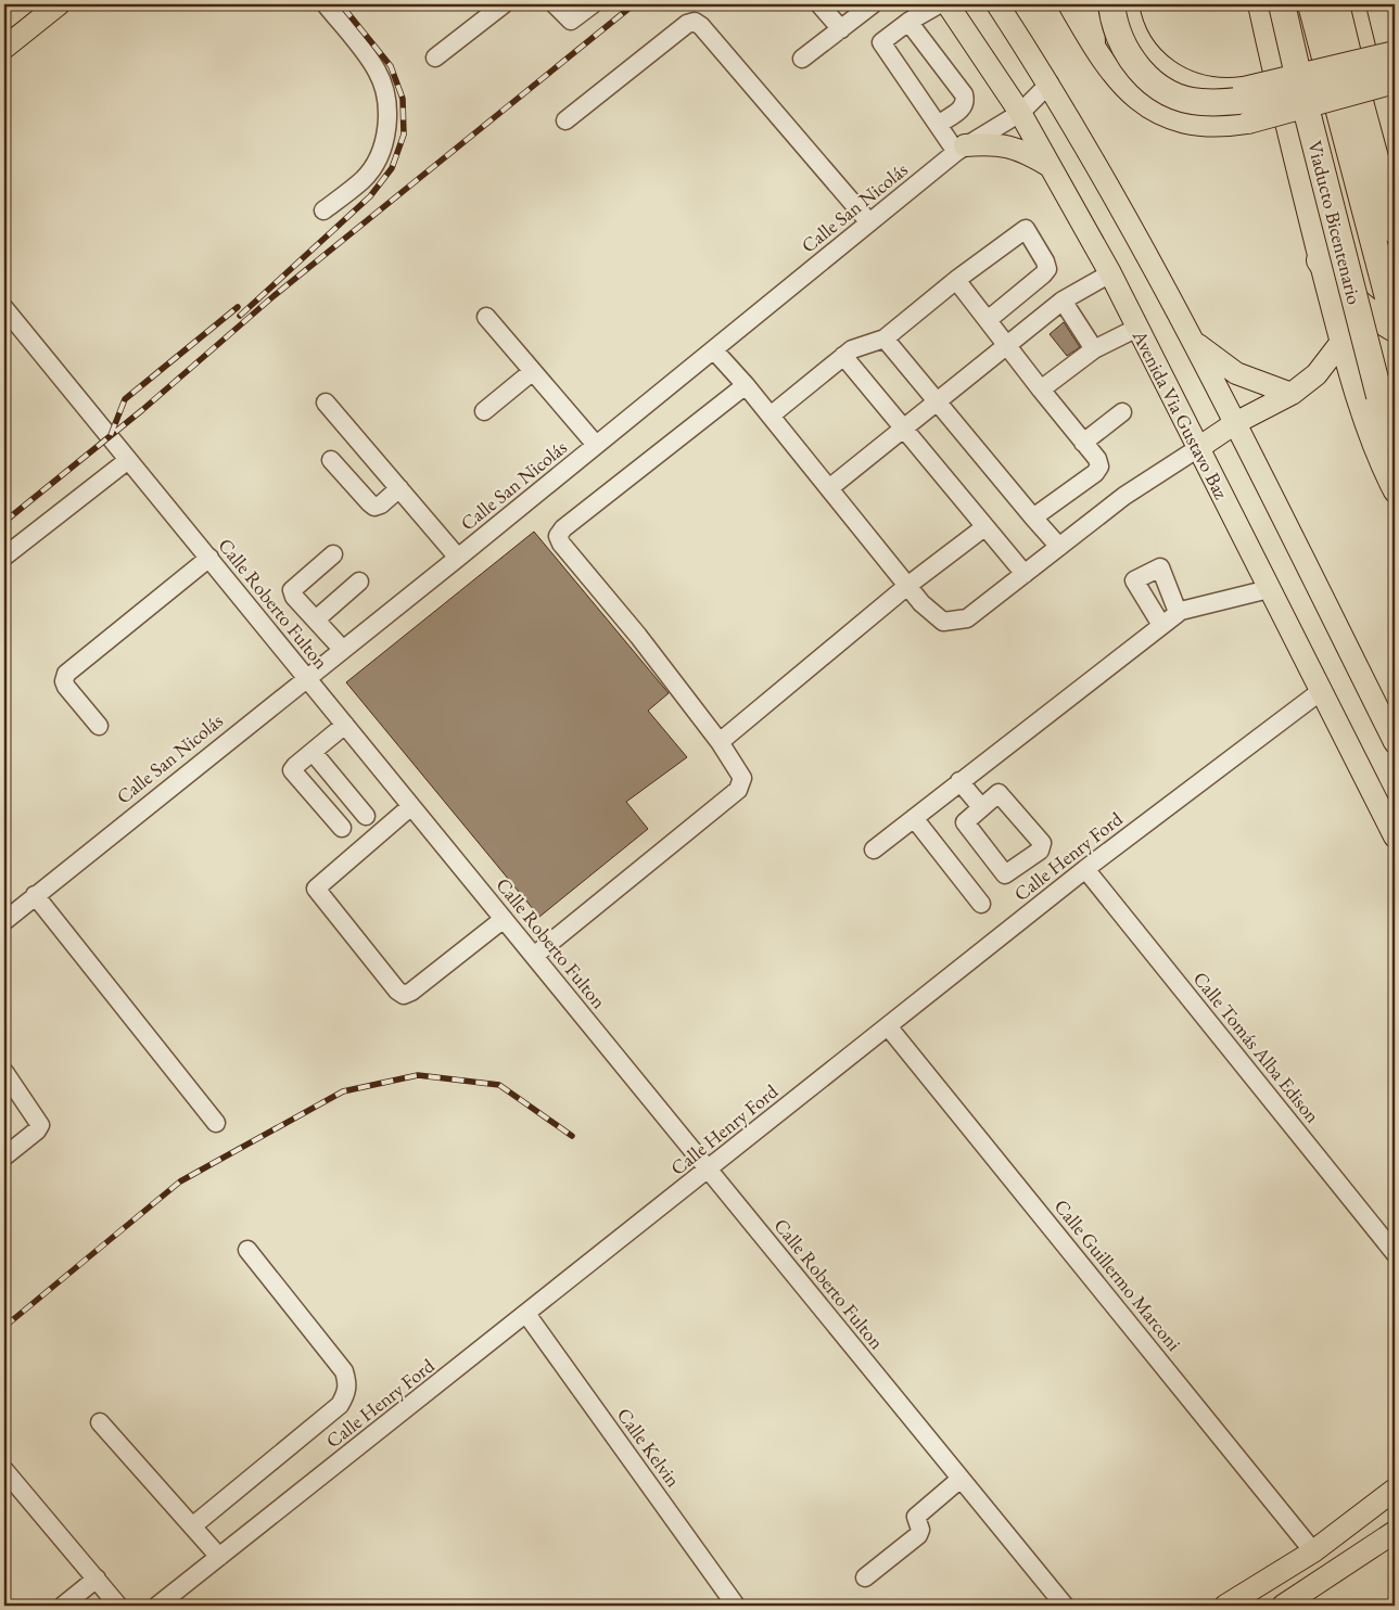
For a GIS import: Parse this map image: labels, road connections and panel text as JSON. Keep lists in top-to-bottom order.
{
  "streets": {
    "highway": ["Viaducto Bicentenario"],
    "main road": ["Avenida Via Gustavo Baz"],
    "street": [
      "Calle San Nicolás",
      "Calle Roberto Fulton",
      "Calle Henry Ford",
      "Calle Tomás Alba Edison",
      "Calle Guillermo Marconi",
      "Calle Kelvin"
    ]
  },
  "crossings": [
    ["Calle San Nicolás", "Avenida Via Gustavo Baz"],
    ["Calle San Nicolás", "Calle Roberto Fulton"],
    ["Avenida Via Gustavo Baz", "Calle Henry Ford"],
    ["Calle Roberto Fulton", "Calle Henry Ford"],
    ["Calle Henry Ford", "Calle Tomás Alba Edison"],
    ["Calle Henry Ford", "Calle Guillermo Marconi"],
    ["Calle Henry Ford", "Calle Kelvin"]
  ]
}
